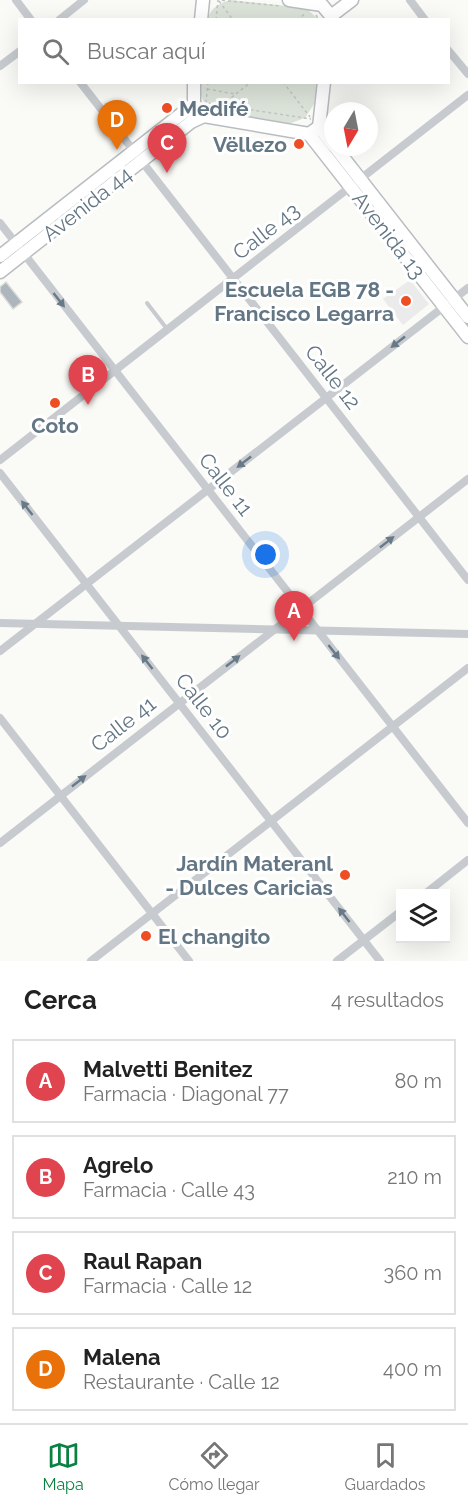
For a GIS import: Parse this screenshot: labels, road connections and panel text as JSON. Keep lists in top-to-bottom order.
{
  "streets": {
    "main road": ["Avenida 44", "Avenida 13"],
    "street": [
      "Calle 43",
      "Calle 12",
      "Calle 11",
      "Calle 10",
      "Calle 41"
    ]
  },
  "crossings": [
    ["Avenida 44", "Calle 12"],
    ["Avenida 44", "Calle 11"],
    ["Calle 43", "Avenida 13"],
    ["Calle 43", "Calle 12"],
    ["Calle 43", "Calle 11"],
    ["Calle 12", "Calle 41"],
    ["Calle 11", "Calle 41"],
    ["Calle 10", "Calle 41"]
  ],
  "one_way": ["Calle 11", "Calle 10", "Calle 41"],
  "places": [
    "Medifé",
    "Vëllezo",
    "Escuela EGB 78 - Francisco Legarra",
    "Coto",
    "Jardín Materanl - Dulces Caricias",
    "El changito"
  ],
  "north": "bottom",
  "page": {
    "search": "Buscar aquí",
    "pins": [
      "D",
      "C",
      "B",
      "A"
    ],
    "heading": ["Cerca", "4 resultados"],
    "list": [
      {
        "mark": "A",
        "name": "Malvetti Benitez",
        "note": "Farmacia · Diagonal 77",
        "value": "80 m"
      },
      {
        "mark": "B",
        "name": "Agrelo",
        "note": "Farmacia · Calle 43",
        "value": "210 m"
      },
      {
        "mark": "C",
        "name": "Raul Rapan",
        "note": "Farmacia · Calle 12",
        "value": "360 m"
      },
      {
        "mark": "D",
        "name": "Malena",
        "note": "Restaurante · Calle 12",
        "value": "400 m"
      }
    ],
    "nav": ["Mapa", "Cómo llegar", "Guardados"]
  }
}
